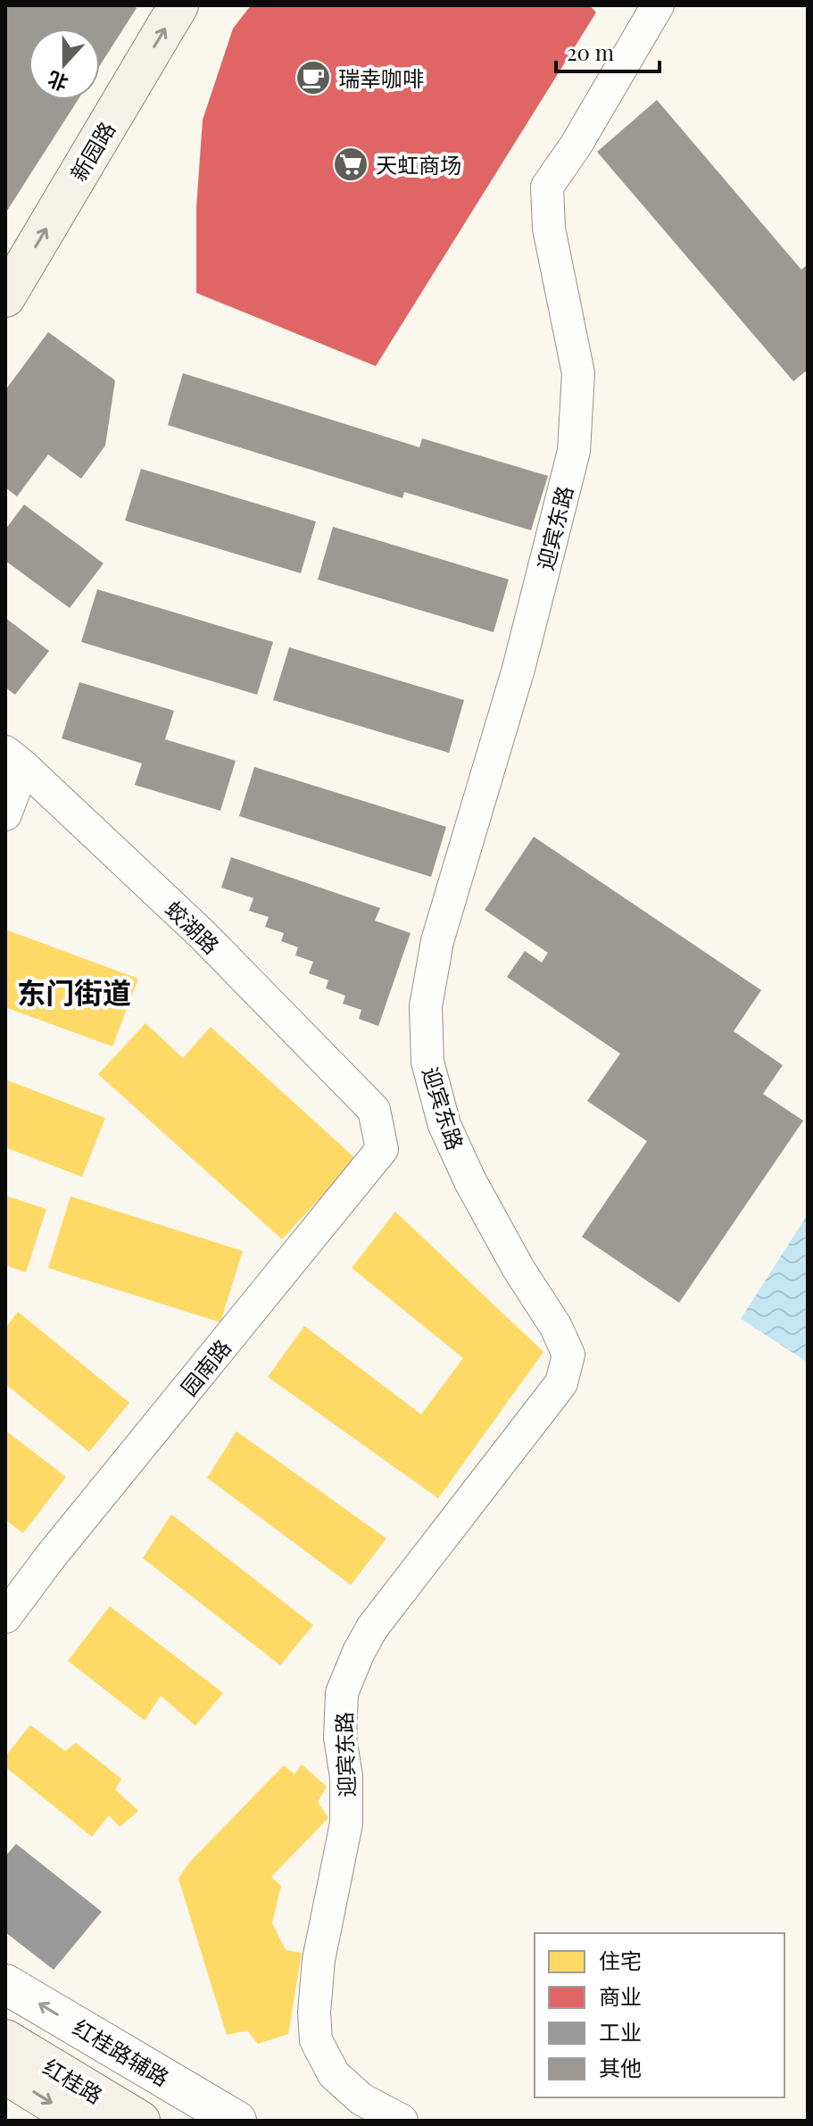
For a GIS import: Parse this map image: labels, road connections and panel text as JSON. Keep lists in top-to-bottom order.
{
  "streets": {
    "main road": ["新园路", "红桂路"],
    "street": [
      "迎宾东路",
      "蛟湖路",
      "园南路",
      "红桂路辅路"
    ]
  },
  "crossings": [
    ["蛟湖路", "园南路"]
  ],
  "one_way": ["新园路", "红桂路辅路"],
  "districts": ["东门街道"],
  "places": {
    "cafe": ["瑞幸咖啡"],
    "supermarket": ["天虹商场"]
  },
  "legend": [
    "住宅",
    "商业",
    "工业",
    "其他"
  ],
  "scale_bar": "20 m",
  "north": "bottom"
}
